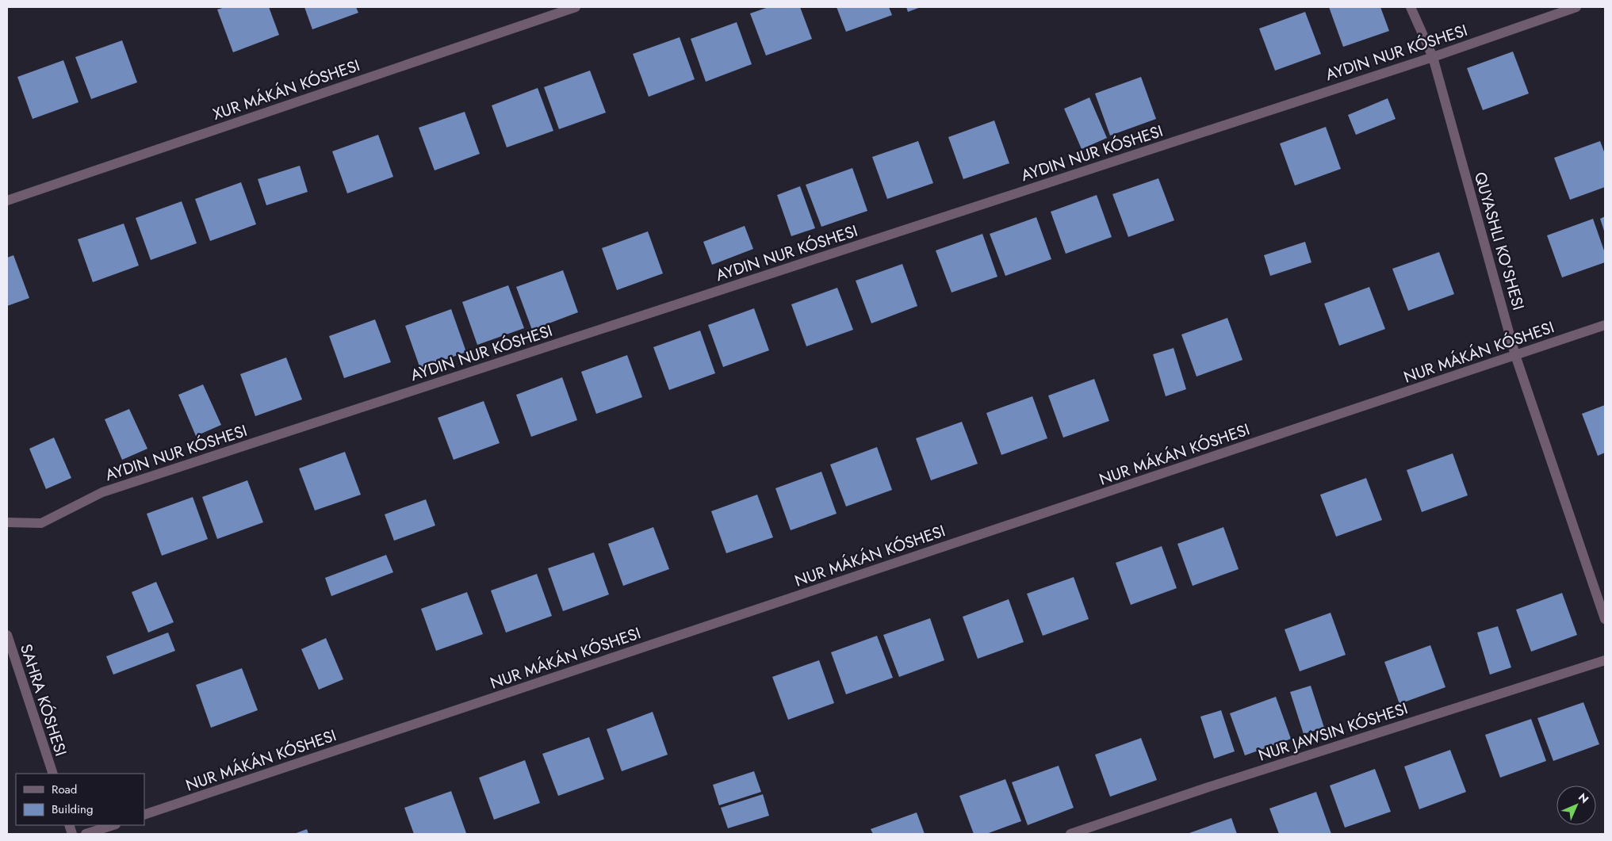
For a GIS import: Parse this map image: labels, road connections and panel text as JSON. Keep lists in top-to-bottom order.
{
  "streets": {
    "street": [
      "XUR MÁKÁN KÓSHESI",
      "QUYASHLI KO'SHESI",
      "NUR MÁKÁN KÓSHESI",
      "SAHRA KÓSHESI"
    ]
  },
  "crossings": [
    ["QUYASHLI KO'SHESI", "NUR MÁKÁN KÓSHESI"]
  ],
  "legend": ["Road", "Building"],
  "north": "top right"
}
